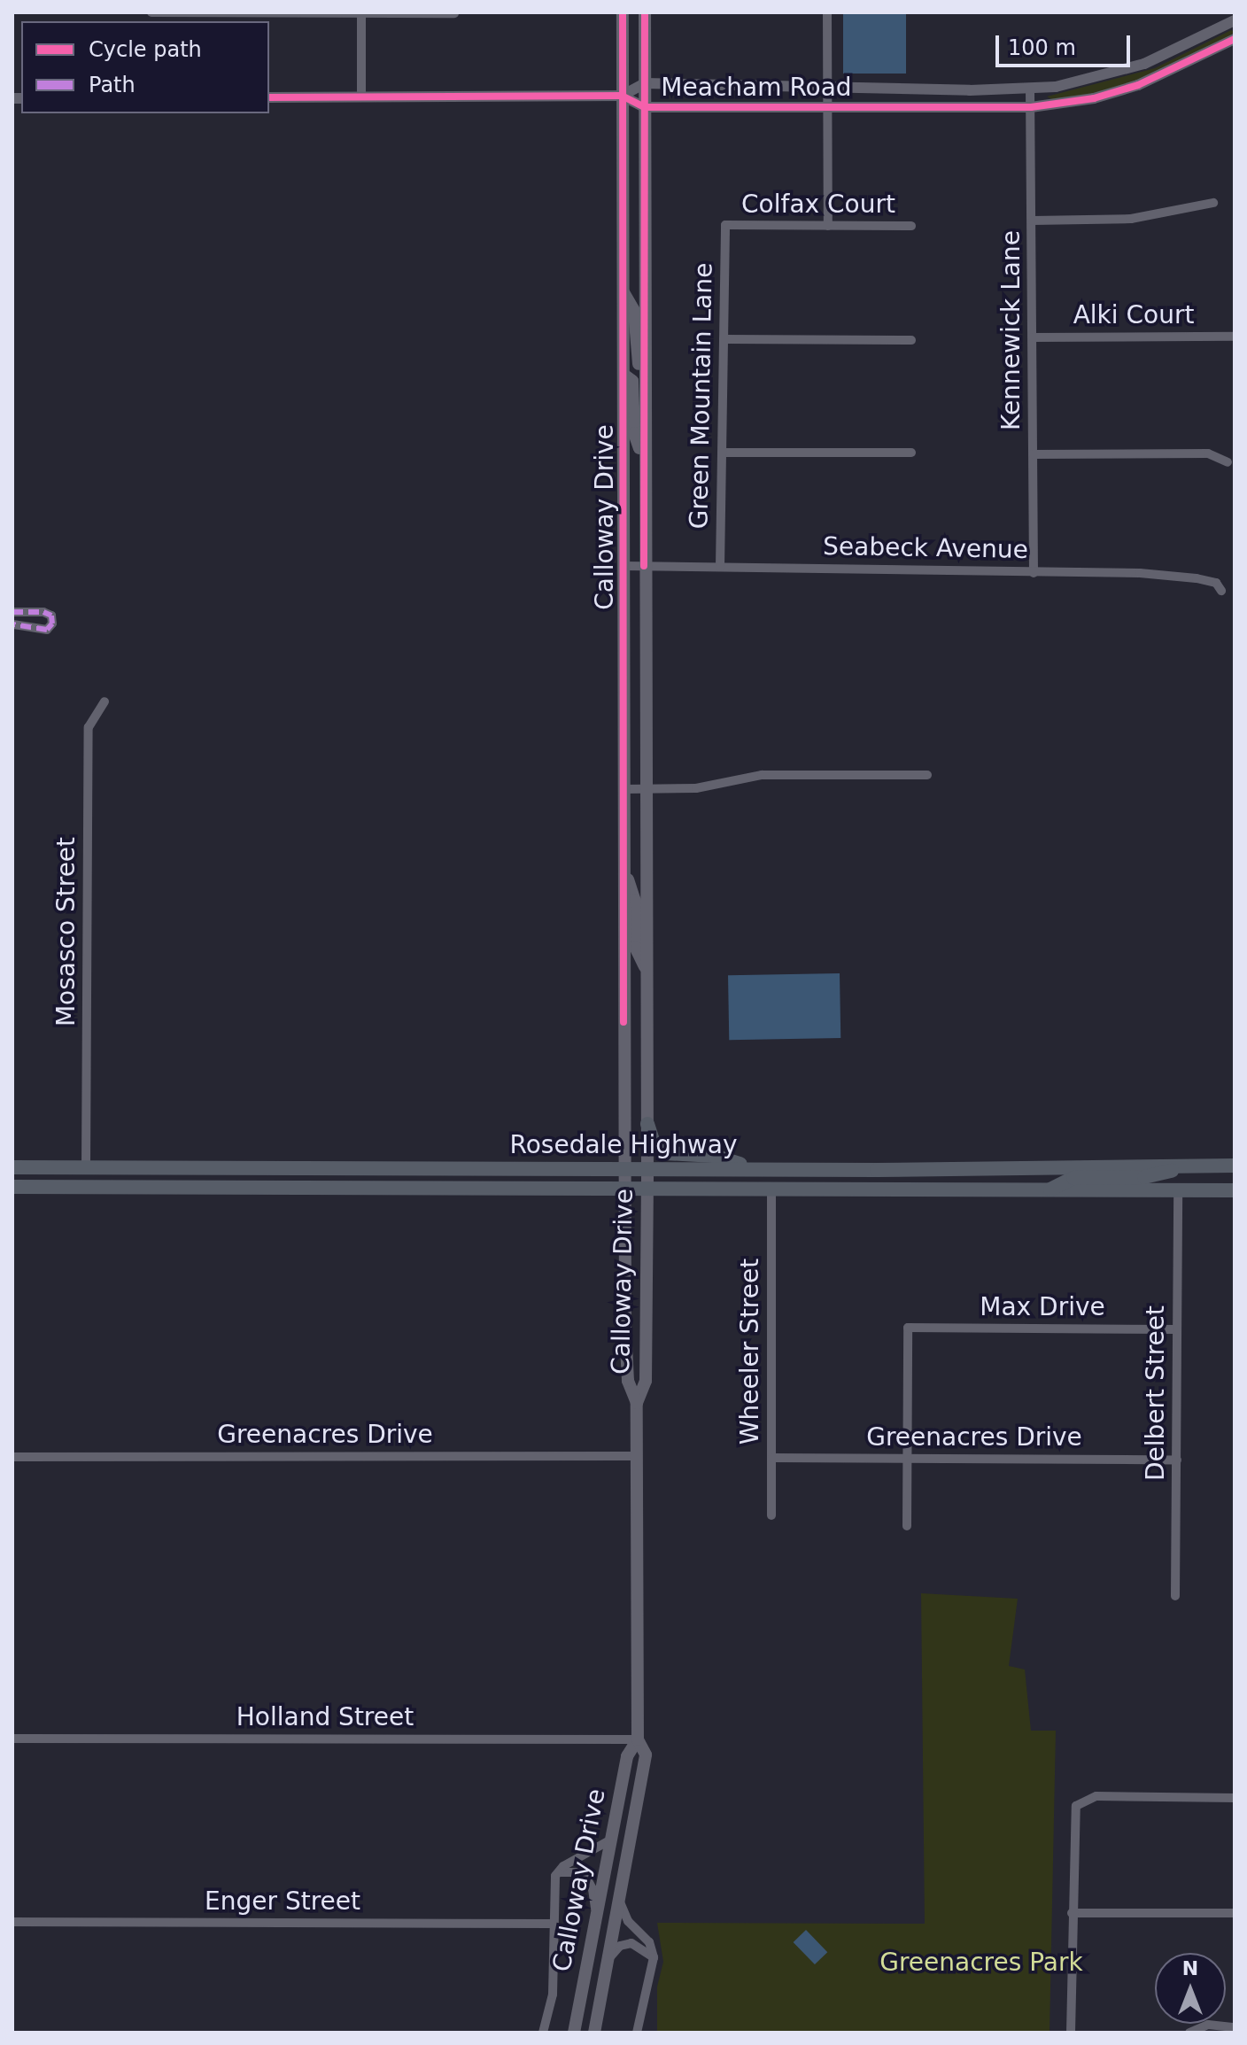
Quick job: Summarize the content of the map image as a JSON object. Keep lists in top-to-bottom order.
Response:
{
  "streets": {
    "main road": ["Calloway Drive", "Rosedale Highway"],
    "street": [
      "Meacham Road",
      "Colfax Court",
      "Alki Court",
      "Kennewick Lane",
      "Green Mountain Lane",
      "Seabeck Avenue",
      "Mosasco Street",
      "Max Drive",
      "Wheeler Street",
      "Delbert Street",
      "Greenacres Drive",
      "Holland Street",
      "Enger Street"
    ]
  },
  "crossings": [
    ["Meacham Road", "Kennewick Lane"],
    ["Meacham Road", "Calloway Drive"],
    ["Colfax Court", "Green Mountain Lane"],
    ["Alki Court", "Kennewick Lane"],
    ["Kennewick Lane", "Seabeck Avenue"],
    ["Green Mountain Lane", "Seabeck Avenue"],
    ["Calloway Drive", "Seabeck Avenue"],
    ["Calloway Drive", "Rosedale Highway"],
    ["Calloway Drive", "Greenacres Drive"],
    ["Calloway Drive", "Holland Street"],
    ["Mosasco Street", "Rosedale Highway"],
    ["Rosedale Highway", "Wheeler Street"],
    ["Rosedale Highway", "Delbert Street"],
    ["Max Drive", "Delbert Street"],
    ["Max Drive", "Greenacres Drive"],
    ["Wheeler Street", "Greenacres Drive"],
    ["Delbert Street", "Greenacres Drive"]
  ],
  "parks": ["Greenacres Park"],
  "legend": ["Cycle path", "Path"],
  "scale_bar": "100 m",
  "north": "top"
}
